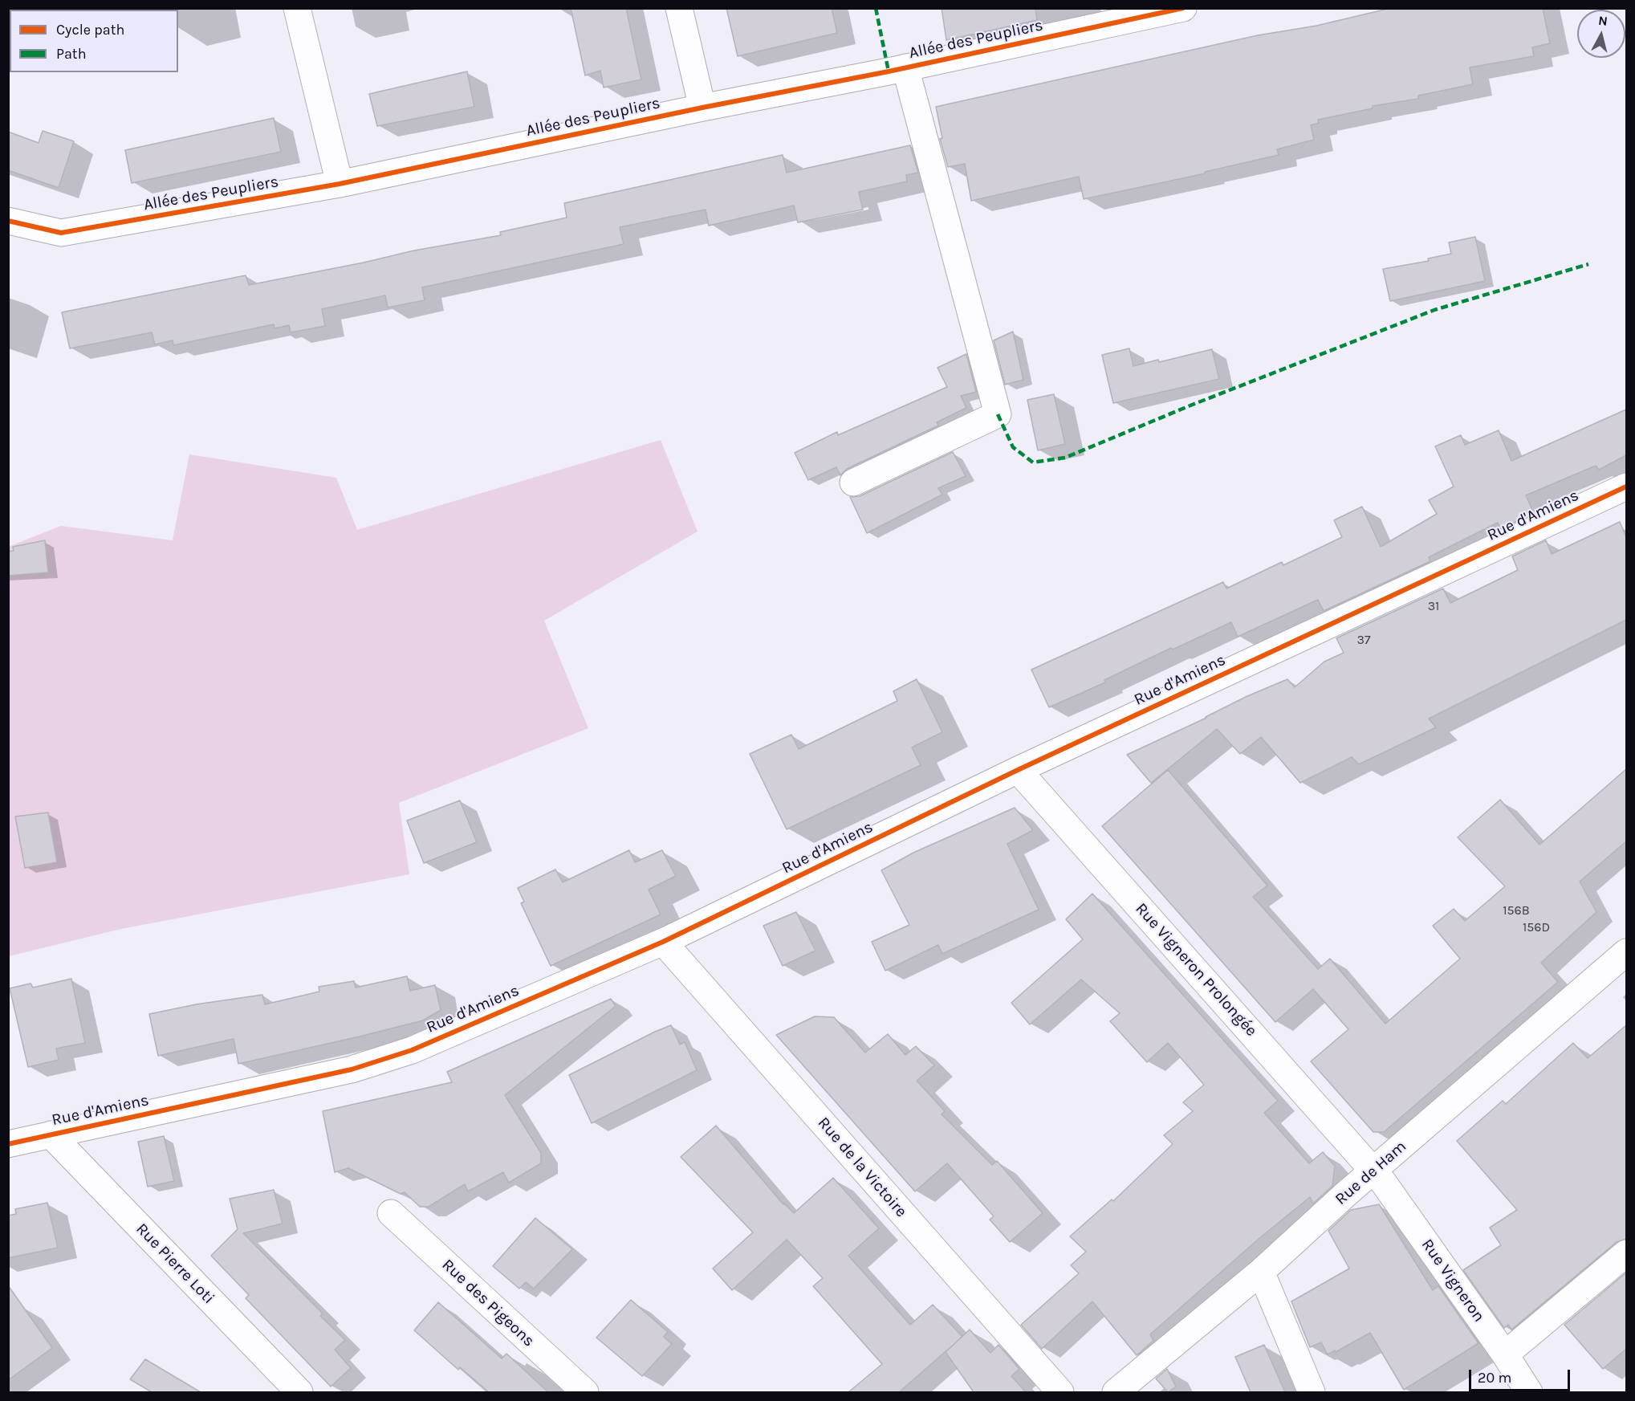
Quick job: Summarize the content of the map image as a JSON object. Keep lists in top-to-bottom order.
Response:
{
  "streets": {
    "street": [
      "Allée des Peupliers",
      "Rue d'Amiens",
      "Rue Vigneron Prolongée",
      "Rue de la Victoire",
      "Rue de Ham",
      "Rue Pierre Loti",
      "Rue Vigneron",
      "Rue des Pigeons"
    ]
  },
  "crossings": [
    ["Rue d'Amiens", "Rue Vigneron Prolongée"],
    ["Rue d'Amiens", "Rue de la Victoire"],
    ["Rue d'Amiens", "Rue Pierre Loti"],
    ["Rue Vigneron Prolongée", "Rue de Ham"],
    ["Rue Vigneron Prolongée", "Rue Vigneron"],
    ["Rue de Ham", "Rue Vigneron"]
  ],
  "house_numbers": [
    "31",
    "37",
    "156B",
    "156D"
  ],
  "legend": ["Cycle path", "Path"],
  "scale_bar": "20 m",
  "north": "top"
}
